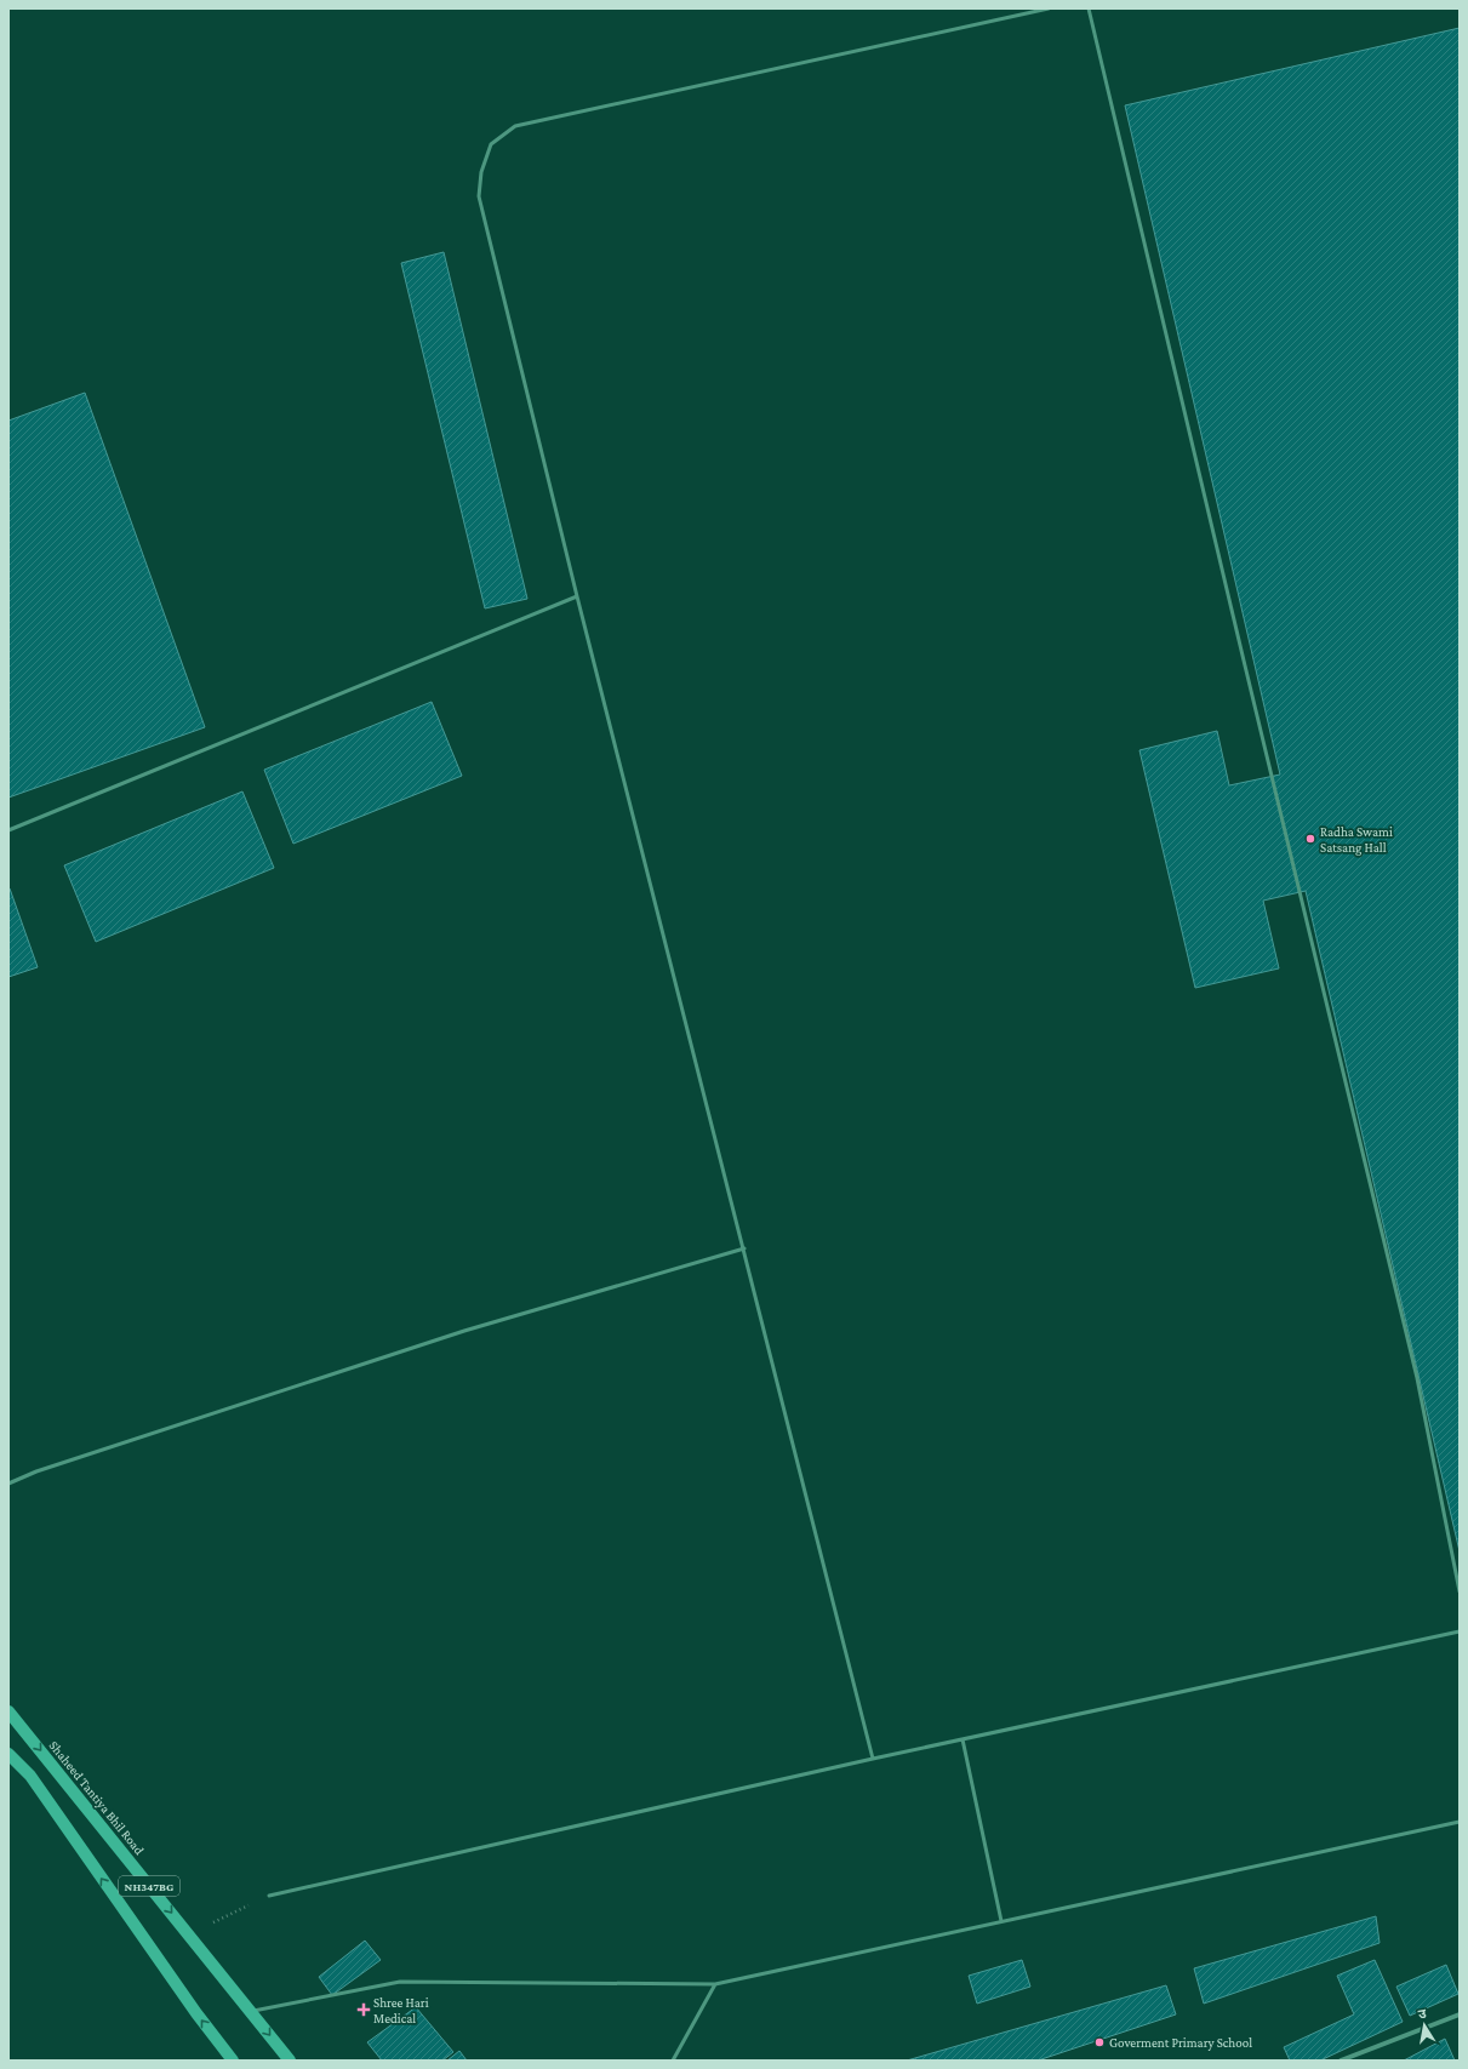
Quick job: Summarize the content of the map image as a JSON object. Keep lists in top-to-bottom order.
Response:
{
  "streets": {
    "main road": ["Shaheed Tantiya Bhil Road", "NH347BG"]
  },
  "places": {
    "other": ["Radha Swami Satsang Hall", "Goverment Primary School"],
    "health": ["Shree Hari Medical"]
  },
  "north": "top"
}
